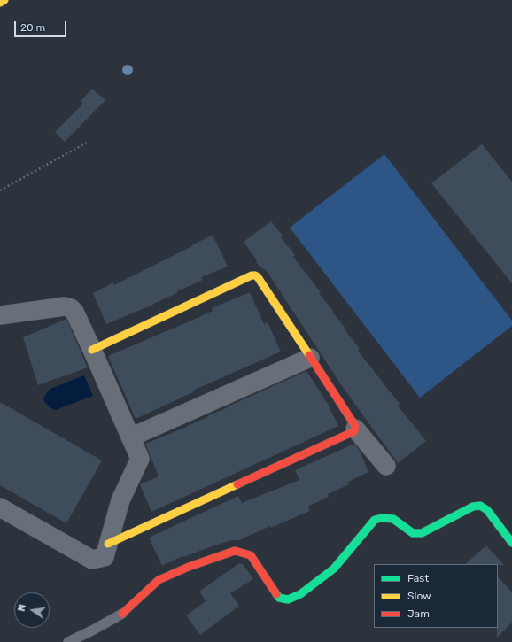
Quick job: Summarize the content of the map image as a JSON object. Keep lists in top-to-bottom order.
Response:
{
  "legend": ["Fast", "Slow", "Jam"],
  "scale_bar": "20 m",
  "north": "left"
}
